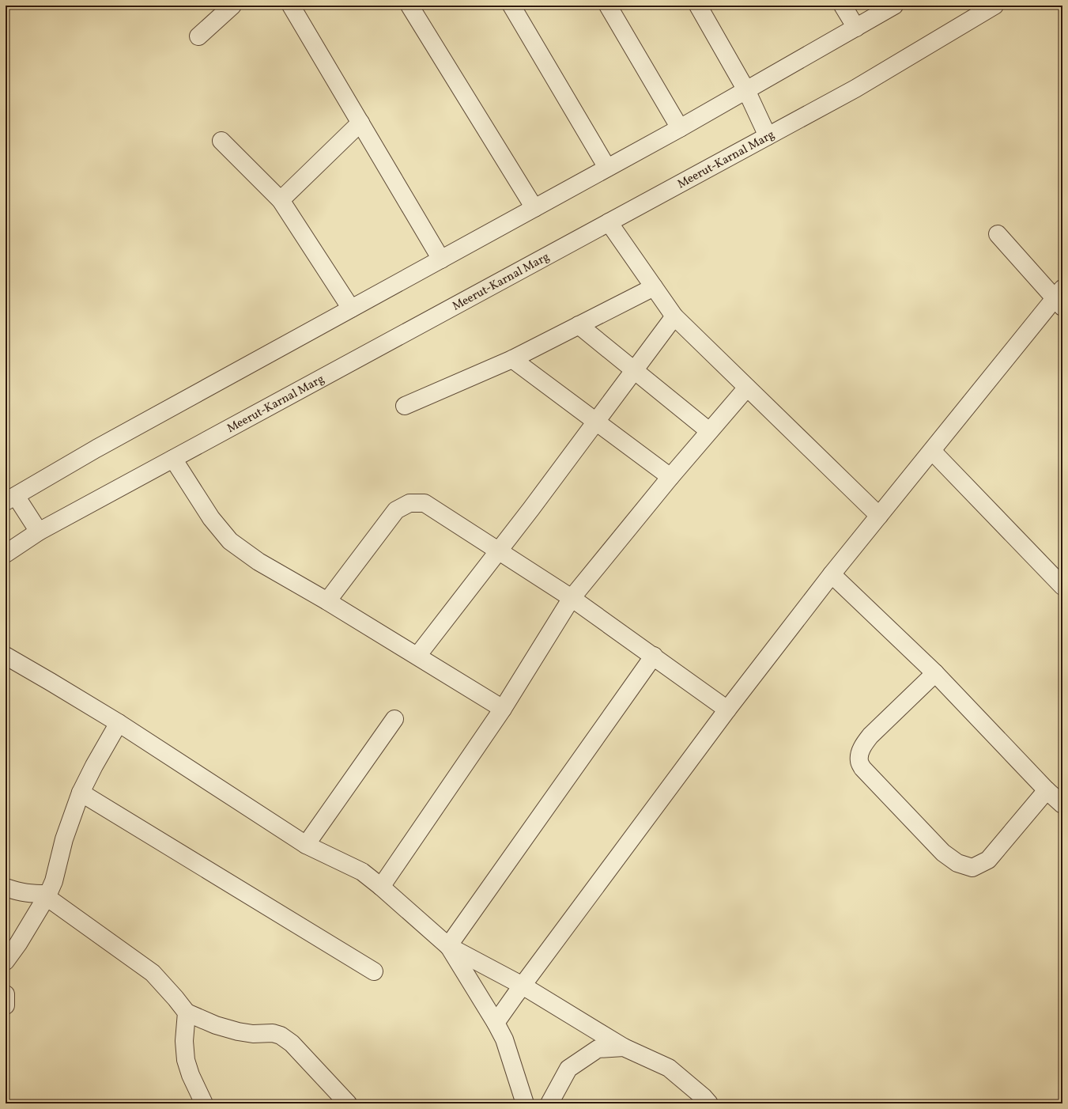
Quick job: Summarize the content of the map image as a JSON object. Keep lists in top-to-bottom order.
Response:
{
  "streets": {
    "street": ["Meerut-Karnal Marg"]
  }
}
